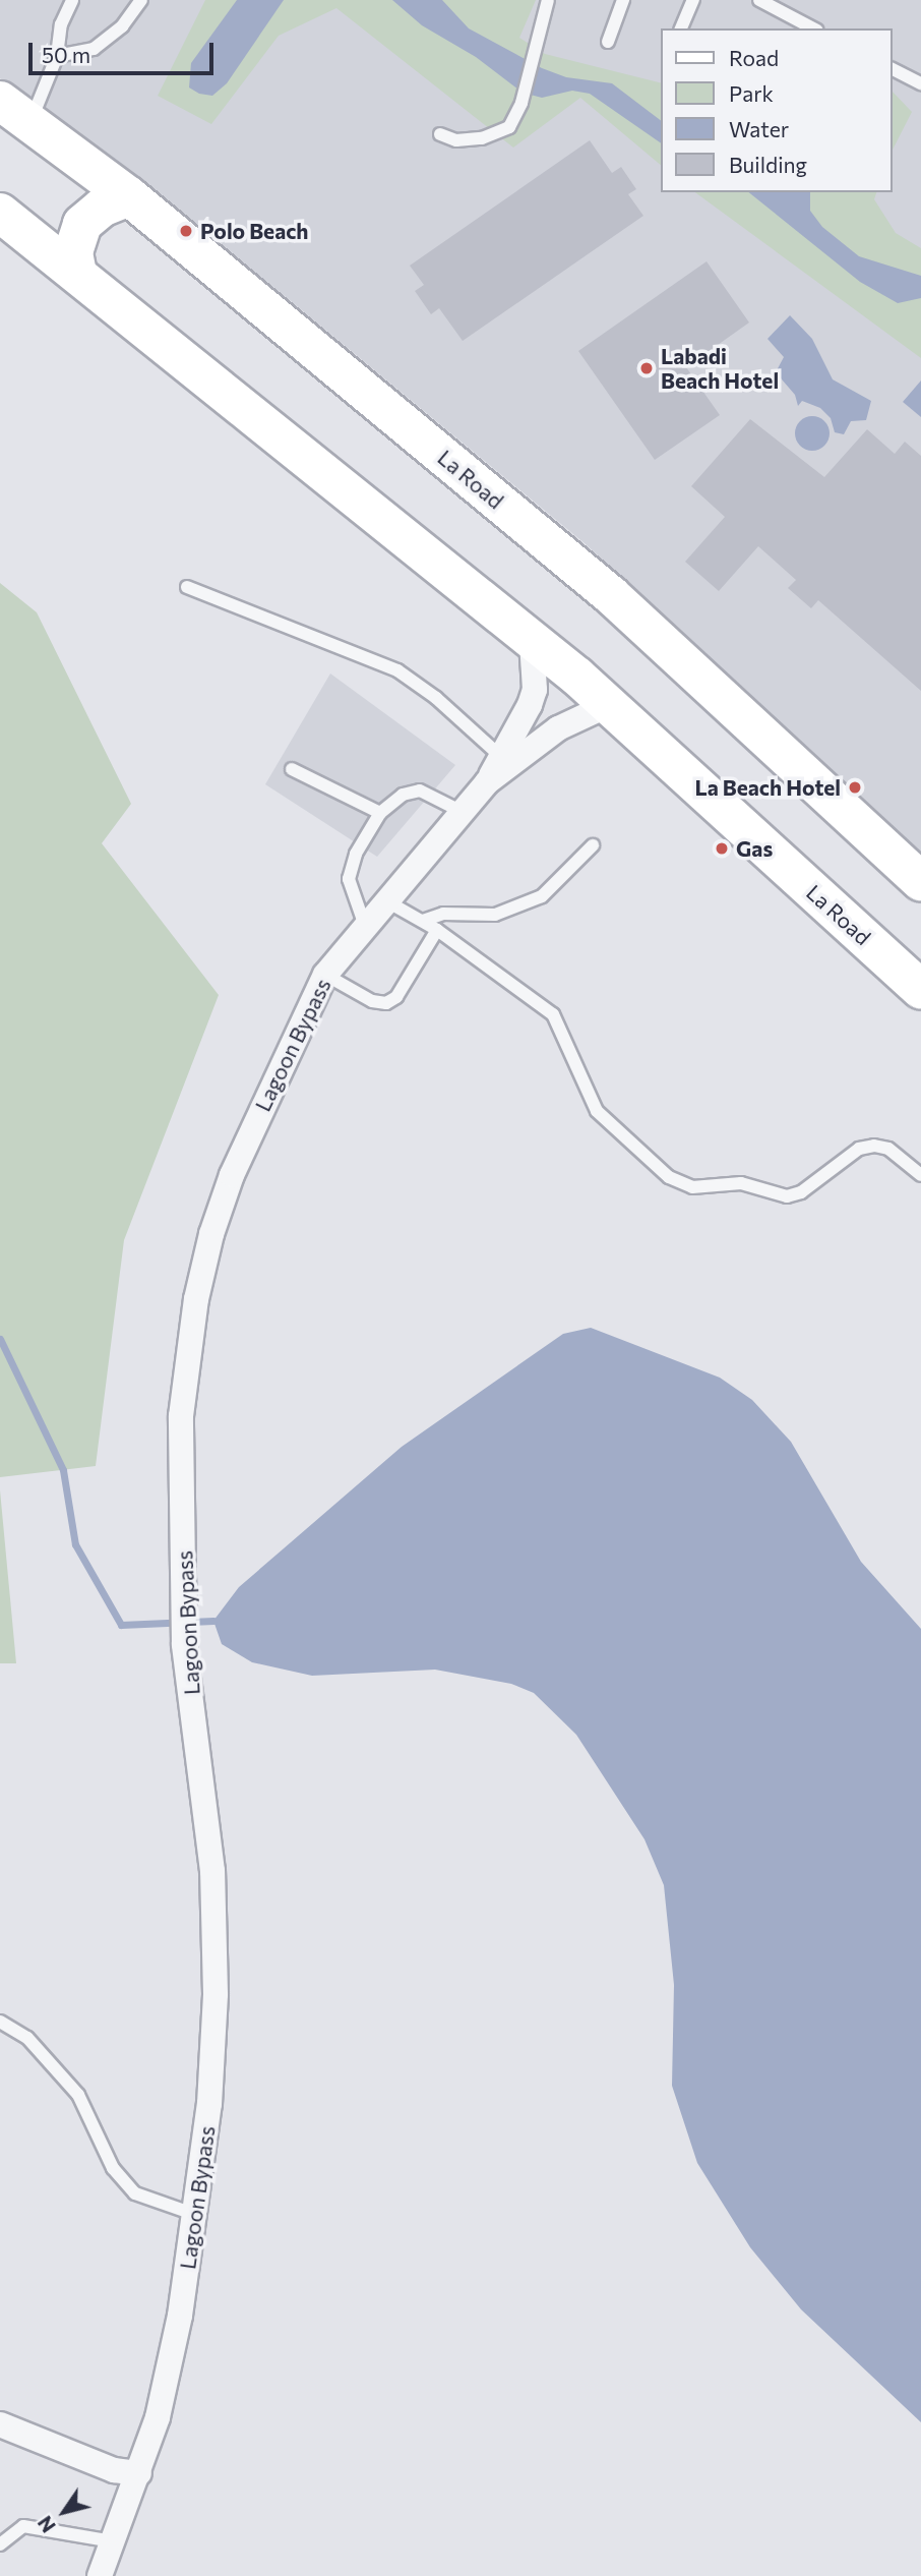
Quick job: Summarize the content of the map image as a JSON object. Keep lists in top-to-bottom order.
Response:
{
  "streets": {
    "main road": ["La Road"],
    "street": ["Lagoon Bypass"]
  },
  "crossings": [
    ["La Road", "Lagoon Bypass"]
  ],
  "places": [
    "Polo Beach",
    "Labadi Beach Hotel",
    "La Beach Hotel",
    "Gas"
  ],
  "legend": [
    "Road",
    "Park",
    "Water",
    "Building"
  ],
  "scale_bar": "50 m",
  "north": "bottom left"
}
